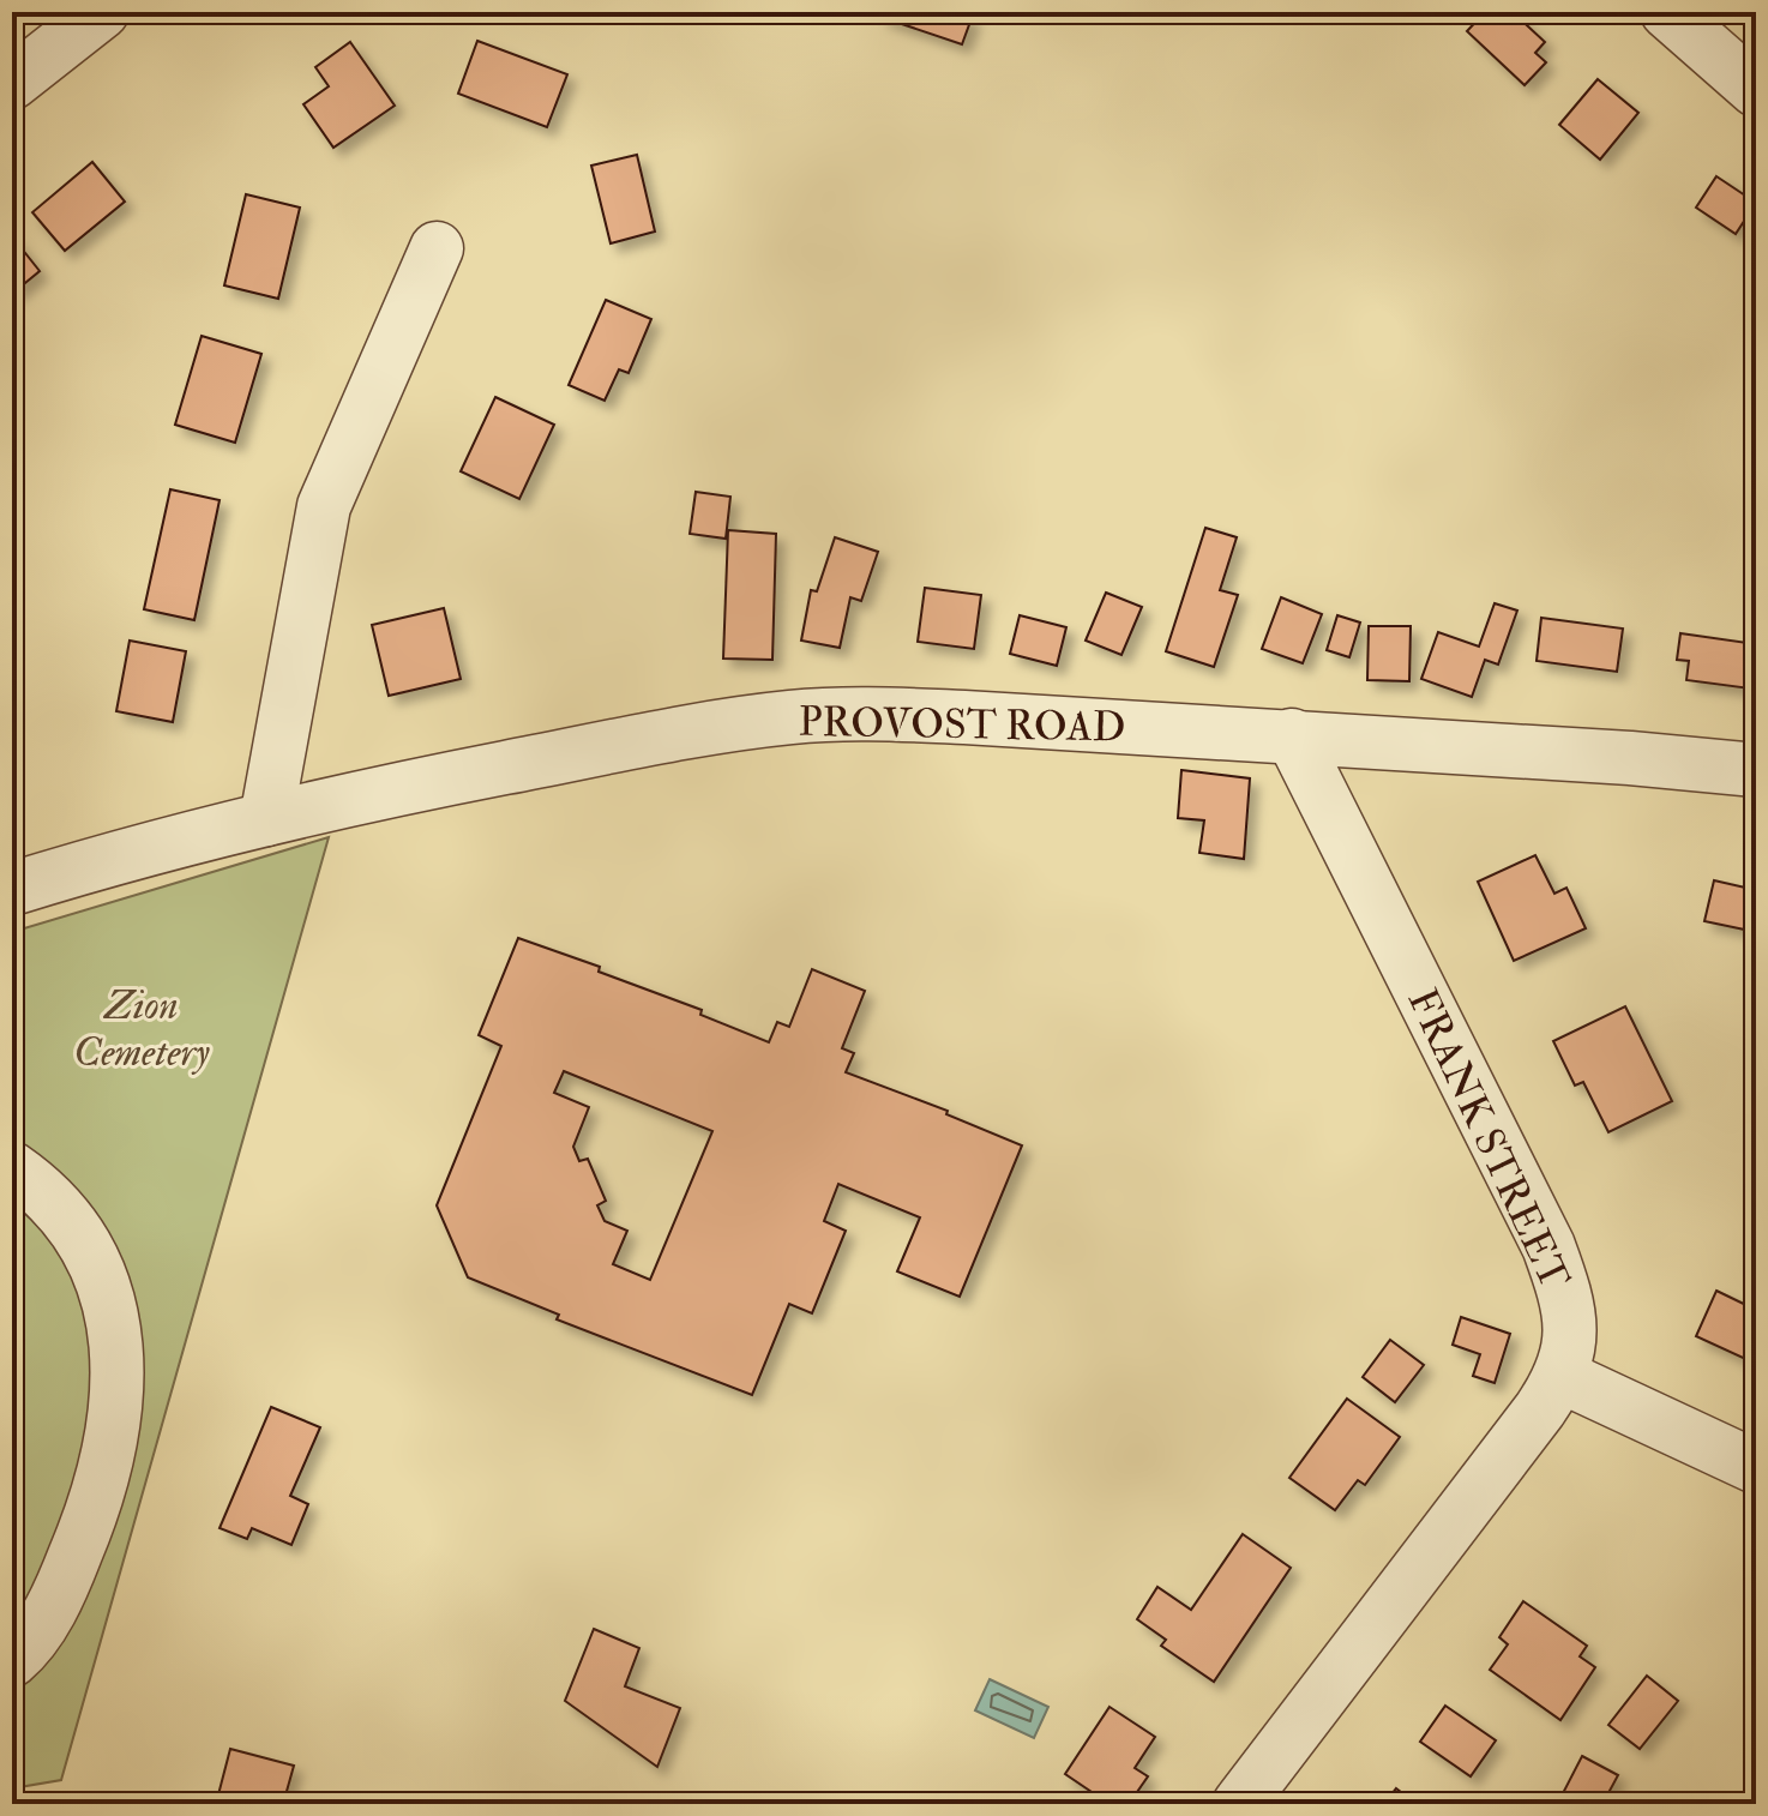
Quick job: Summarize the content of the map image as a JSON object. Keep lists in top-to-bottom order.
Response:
{
  "streets": {
    "street": ["PROVOST ROAD", "FRANK STREET"]
  },
  "crossings": [
    ["PROVOST ROAD", "FRANK STREET"]
  ],
  "parks": ["Zion Cemetery"]
}
